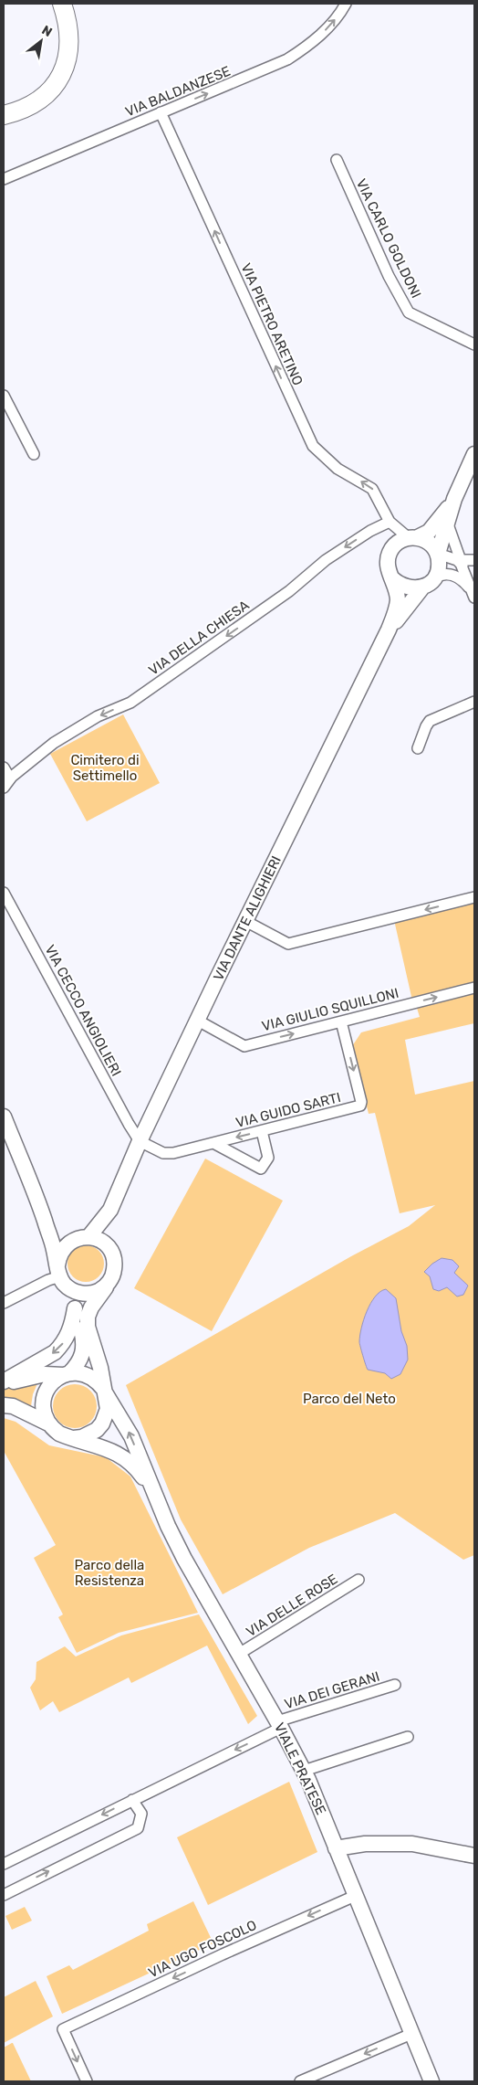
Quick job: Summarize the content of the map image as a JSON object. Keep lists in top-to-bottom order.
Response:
{
  "streets": {
    "main road": ["VIA DANTE ALIGHIERI", "VIALE PRATESE"],
    "street": [
      "VIA BALDANZESE",
      "VIA CARLO GOLDONI",
      "VIA PIETRO ARETINO",
      "VIA DELLA CHIESA",
      "VIA GIULIO SQUILLONI",
      "VIA CECCO ANGIOLIERI",
      "VIA GUIDO SARTI",
      "VIA DELLE ROSE",
      "VIA DEI GERANI",
      "VIA UGO FOSCOLO"
    ]
  },
  "crossings": [
    ["VIA BALDANZESE", "VIA PIETRO ARETINO"],
    ["VIA PIETRO ARETINO", "VIA DELLA CHIESA"],
    ["VIA DANTE ALIGHIERI", "VIA GIULIO SQUILLONI"],
    ["VIA DANTE ALIGHIERI", "VIA CECCO ANGIOLIERI"],
    ["VIA DANTE ALIGHIERI", "VIA GUIDO SARTI"],
    ["VIA DANTE ALIGHIERI", "VIALE PRATESE"],
    ["VIA GIULIO SQUILLONI", "VIA GUIDO SARTI"],
    ["VIA CECCO ANGIOLIERI", "VIA GUIDO SARTI"],
    ["VIA DELLE ROSE", "VIALE PRATESE"],
    ["VIA DEI GERANI", "VIALE PRATESE"],
    ["VIALE PRATESE", "VIA UGO FOSCOLO"]
  ],
  "one_way": [
    "VIA BALDANZESE",
    "VIA PIETRO ARETINO",
    "VIA DELLA CHIESA",
    "VIA DEI GERANI",
    "VIA UGO FOSCOLO"
  ],
  "parks": ["Cimitero di Settimello", "Parco del Neto", "Parco della Resistenza"],
  "north": "top right"
}
